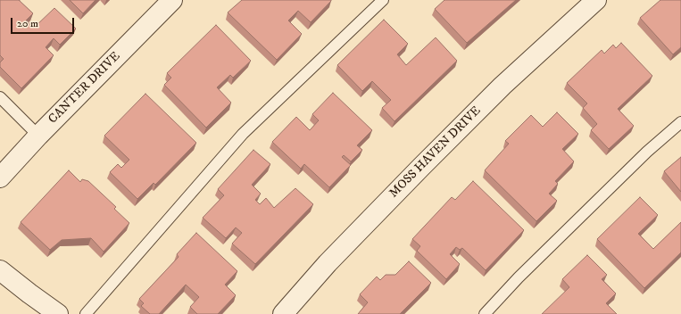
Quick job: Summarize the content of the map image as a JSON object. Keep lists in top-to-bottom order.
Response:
{
  "streets": {
    "street": ["CANTER DRIVE", "MOSS HAVEN DRIVE"]
  },
  "scale_bar": "20 m"
}
